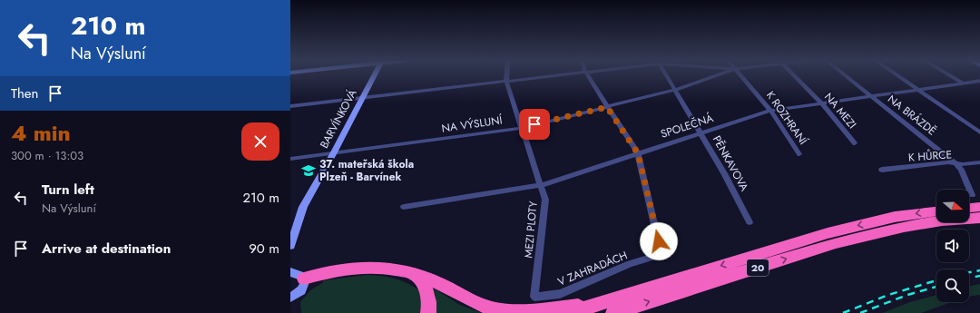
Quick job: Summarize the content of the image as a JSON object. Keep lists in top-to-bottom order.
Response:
{
  "streets": {
    "highway": ["20"],
    "street": [
      "NA MEZI",
      "NA BRÁZDĚ",
      "K ROZHRANÍ",
      "BARVÍNKOVÁ",
      "NA VÝSLUNÍ",
      "SPOLEČNÁ",
      "K HŮRCE",
      "PĚNKAVOVA",
      "MEZI PLOTY",
      "V ZAHRADÁCH"
    ]
  },
  "crossings": [
    ["NA MEZI", "SPOLEČNÁ"],
    ["NA BRÁZDĚ", "SPOLEČNÁ"],
    ["NA BRÁZDĚ", "K HŮRCE"],
    ["K ROZHRANÍ", "SPOLEČNÁ"],
    ["BARVÍNKOVÁ", "NA VÝSLUNÍ"],
    ["NA VÝSLUNÍ", "PĚNKAVOVA"],
    ["NA VÝSLUNÍ", "MEZI PLOTY"],
    ["NA VÝSLUNÍ", "V ZAHRADÁCH"],
    ["SPOLEČNÁ", "PĚNKAVOVA"],
    ["SPOLEČNÁ", "MEZI PLOTY"],
    ["SPOLEČNÁ", "V ZAHRADÁCH"],
    ["MEZI PLOTY", "V ZAHRADÁCH"]
  ],
  "places": {
    "school or university": ["37. mateřská škola Plzeň - Barvínek"]
  },
  "north": "right",
  "page": {
    "turn": ["210 m", "Na Výsluní"],
    "then": "Then",
    "heading": ["4 min", "300 m · 13:03"],
    "list": [
      {
        "name": "Turn left",
        "note": "Na Výsluní",
        "value": "210 m"
      },
      {
        "name": "Arrive at destination",
        "value": "90 m"
      }
    ]
  }
}
